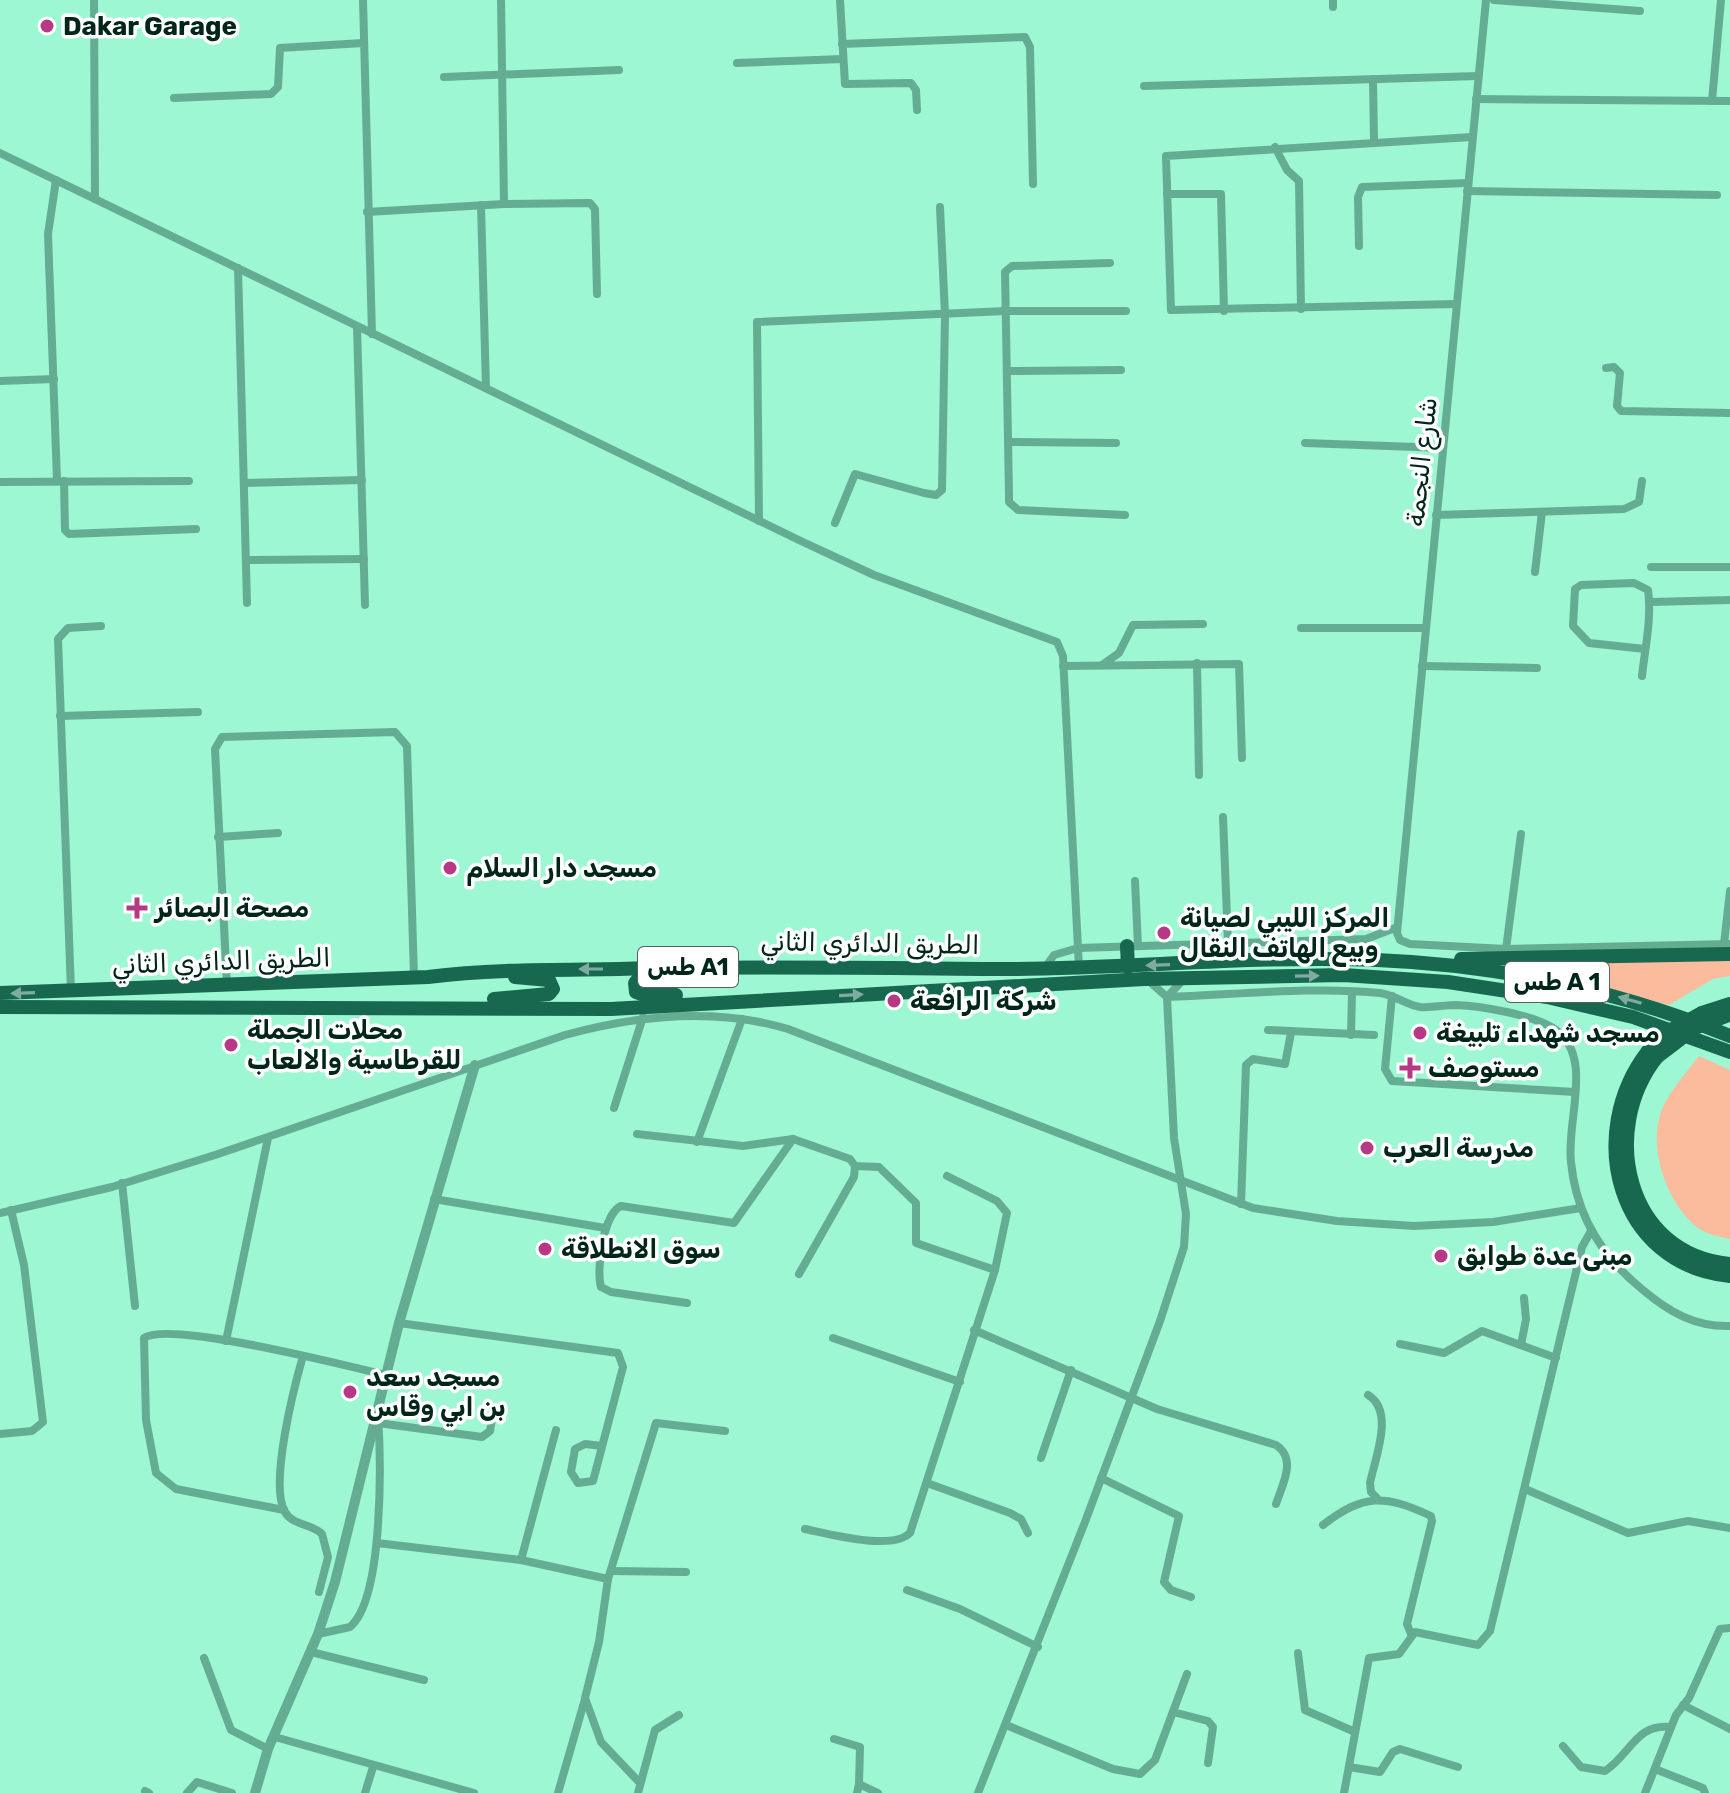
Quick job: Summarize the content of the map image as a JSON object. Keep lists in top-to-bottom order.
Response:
{
  "streets": {
    "highway": ["الطريق الدائري الثاني", "طس A1", "طس A 1"],
    "street": ["شارع النجمة"]
  },
  "places": {
    "other": [
      "Dakar Garage",
      "مسجد دار السلام",
      "المركز الليبي لصيانة وبيع الهاتف النقال",
      "شركة الرافعة",
      "مسجد شهداء تلبيغة",
      "محلات الجملة للقرطاسية والالعاب",
      "مدرسة العرب",
      "سوق الانطلاقة",
      "مبنى عدة طوابق",
      "مسجد سعد بن ابي وقاس"
    ],
    "health": ["مصحة البصائر", "مستوصف"]
  }
}
